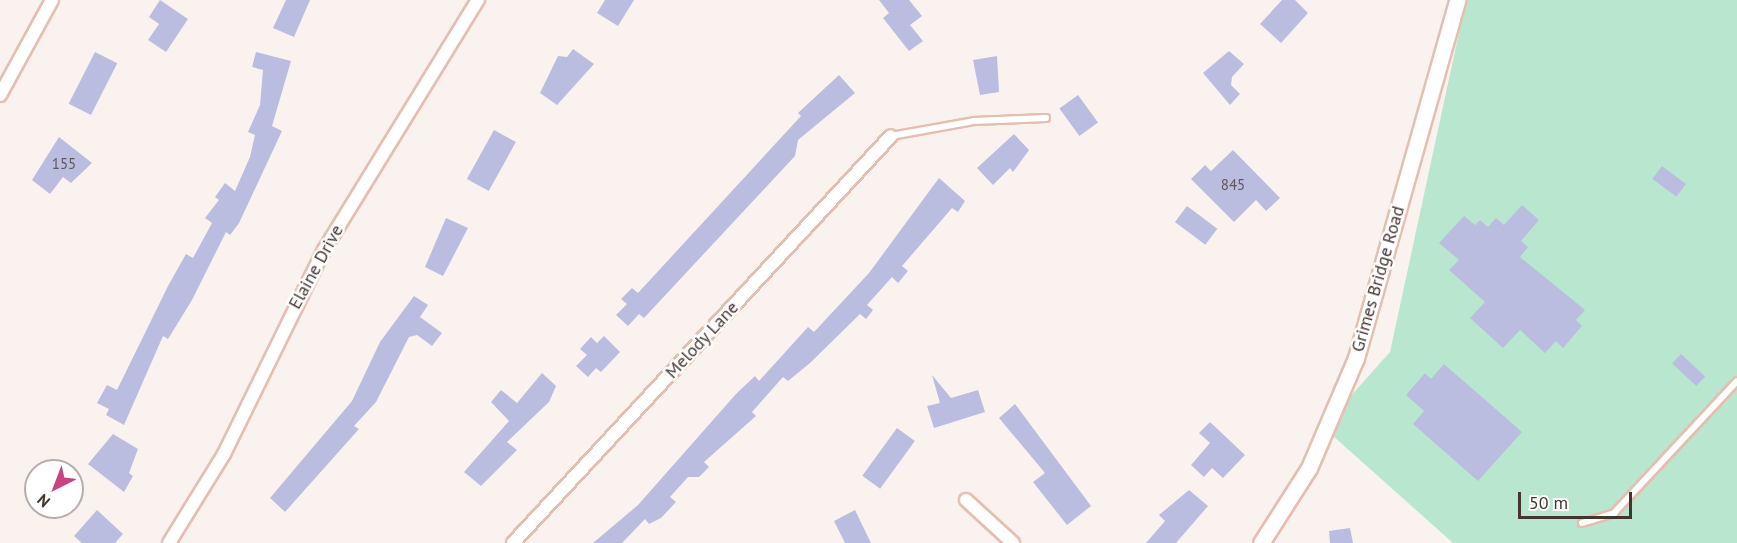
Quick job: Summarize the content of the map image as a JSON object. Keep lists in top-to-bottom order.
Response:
{
  "streets": {
    "street": ["Elaine Drive", "Grimes Bridge Road", "Melody Lane"]
  },
  "house_numbers": ["155", "845"],
  "scale_bar": "50 m",
  "north": "bottom left"
}
